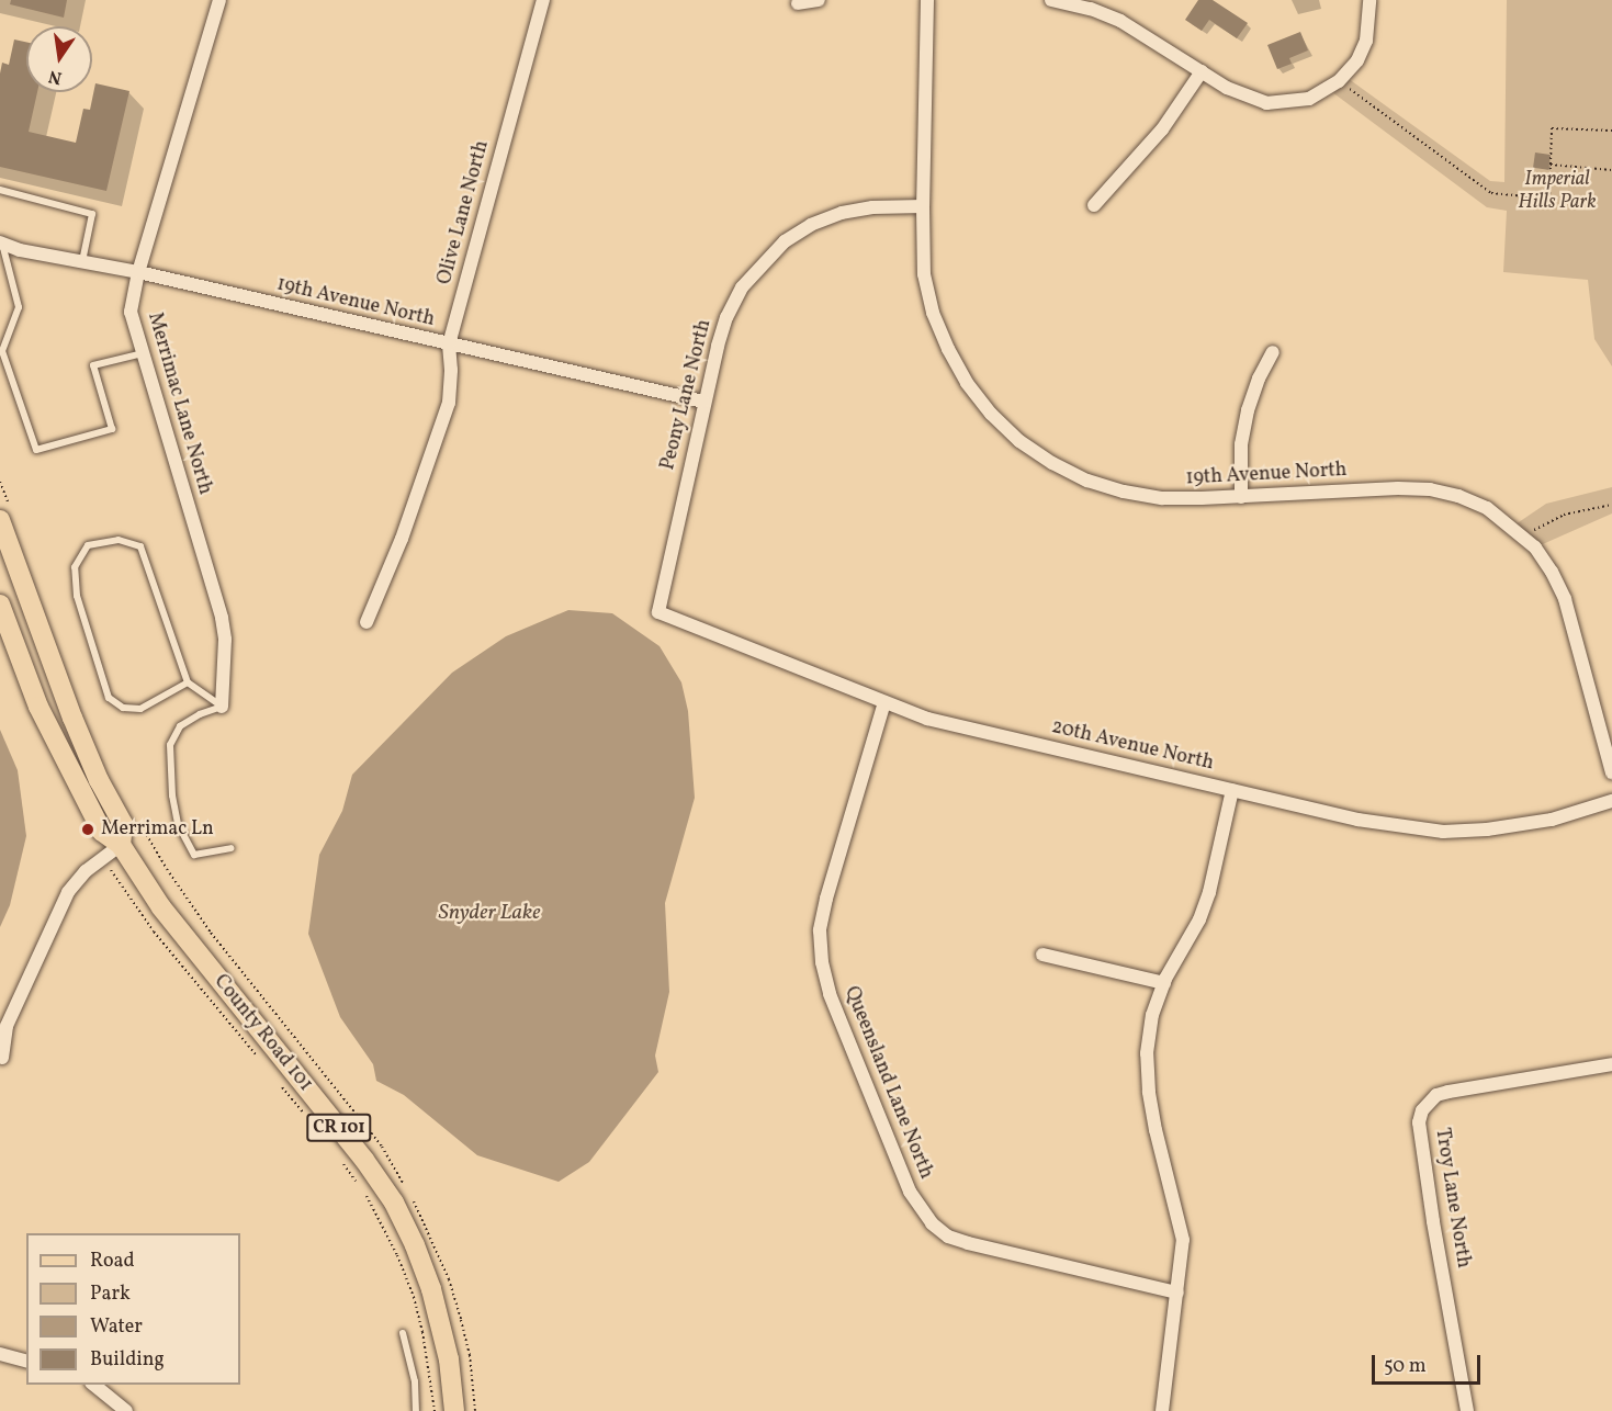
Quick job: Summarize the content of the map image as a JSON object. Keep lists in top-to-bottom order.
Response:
{
  "streets": {
    "main road": ["County Road 101", "CR 101"],
    "street": [
      "Olive Lane North",
      "19th Avenue North",
      "Peony Lane North",
      "Merrimac Lane North",
      "20th Avenue North",
      "Queensland Lane North",
      "Troy Lane North"
    ]
  },
  "crossings": [
    ["Olive Lane North", "19th Avenue North"],
    ["19th Avenue North", "Peony Lane North"],
    ["19th Avenue North", "Merrimac Lane North"],
    ["Peony Lane North", "20th Avenue North"],
    ["20th Avenue North", "Queensland Lane North"]
  ],
  "water": ["Snyder Lake"],
  "parks": ["Imperial Hills Park"],
  "places": ["Merrimac Ln"],
  "legend": [
    "Road",
    "Park",
    "Water",
    "Building"
  ],
  "scale_bar": "50 m",
  "north": "bottom"
}
